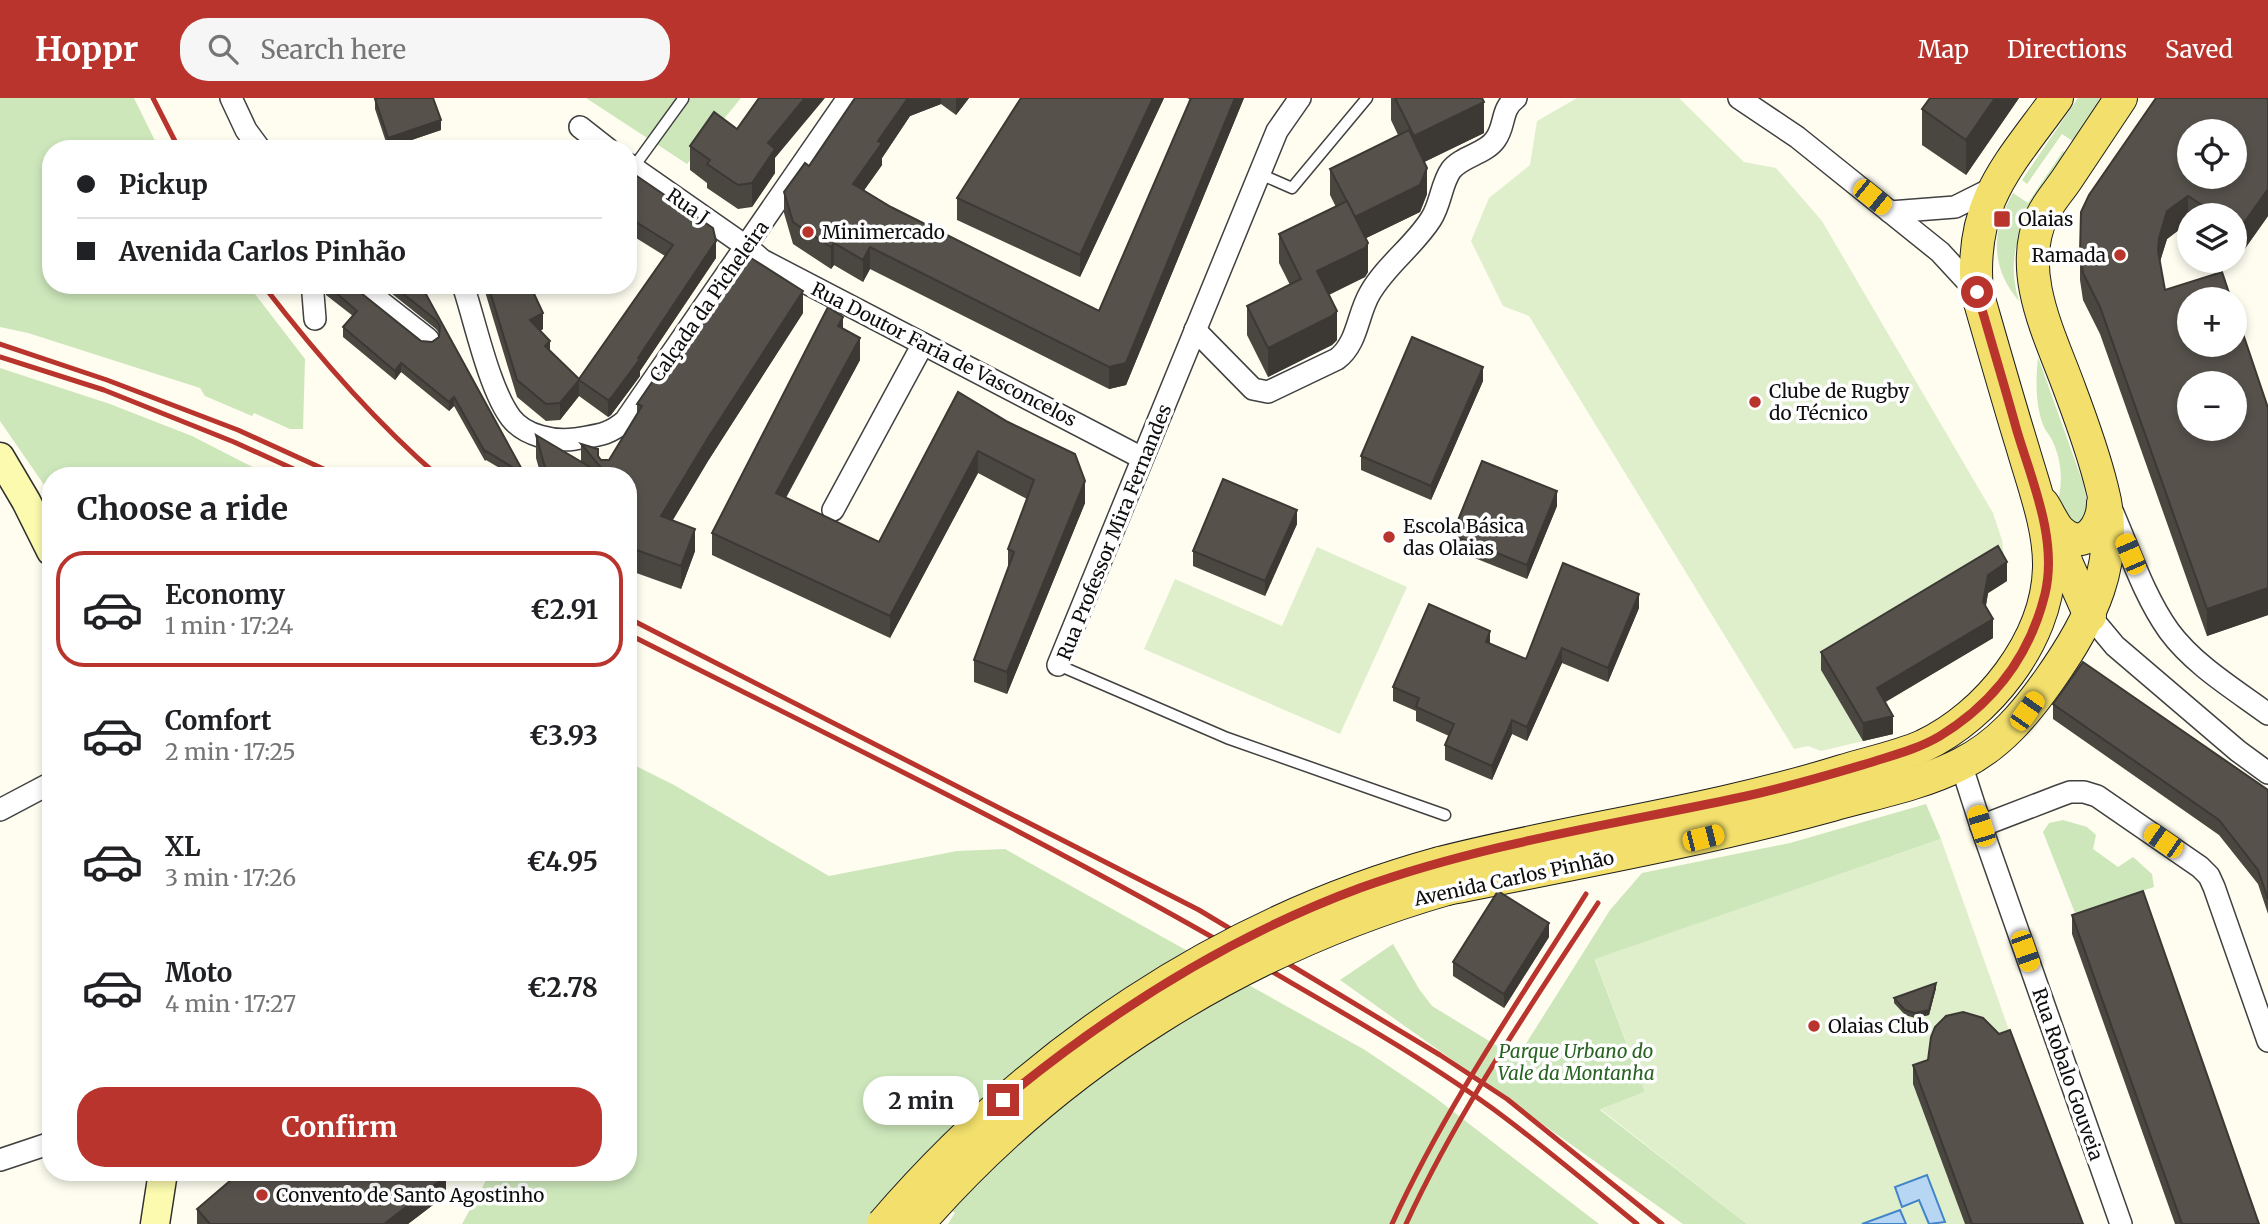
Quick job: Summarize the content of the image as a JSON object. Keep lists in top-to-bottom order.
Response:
{
  "streets": {
    "main road": ["Avenida Carlos Pinhão"],
    "street": [
      "Rua J",
      "Calçada da Picheleira",
      "Rua Doutor Faria de Vasconcelos",
      "Rua Professor Mira Fernandes",
      "Rua Robalo Gouveia"
    ]
  },
  "crossings": [
    ["Rua J", "Calçada da Picheleira"],
    ["Rua J", "Rua Doutor Faria de Vasconcelos"],
    ["Calçada da Picheleira", "Rua Doutor Faria de Vasconcelos"],
    ["Rua Doutor Faria de Vasconcelos", "Rua Professor Mira Fernandes"],
    ["Avenida Carlos Pinhão", "Rua Robalo Gouveia"]
  ],
  "parks": ["Parque Urbano do Vale da Montanha"],
  "places": {
    "transit": ["Olaias"],
    "other": [
      "Minimercado",
      "Ramada",
      "Clube de Rugby do Técnico",
      "Escola Básica das Olaias",
      "Olaias Club",
      "Convento de Santo Agostinho"
    ]
  },
  "page": {
    "header": "Hoppr",
    "search": "Search here",
    "nav": ["Map", "Directions", "Saved"],
    "map_buttons": ["+", "−"],
    "banner": ["Pickup", "Avenida Carlos Pinhão"],
    "heading": "Choose a ride",
    "list": [
      {
        "name": "Economy",
        "note": "1 min · 17:24",
        "value": "€2.91"
      },
      {
        "name": "Comfort",
        "note": "2 min · 17:25",
        "value": "€3.93"
      },
      {
        "name": "XL",
        "note": "3 min · 17:26",
        "value": "€4.95"
      },
      {
        "name": "Moto",
        "note": "4 min · 17:27",
        "value": "€2.78"
      }
    ],
    "buttons": "Confirm",
    "bubble": "2 min"
  }
}
